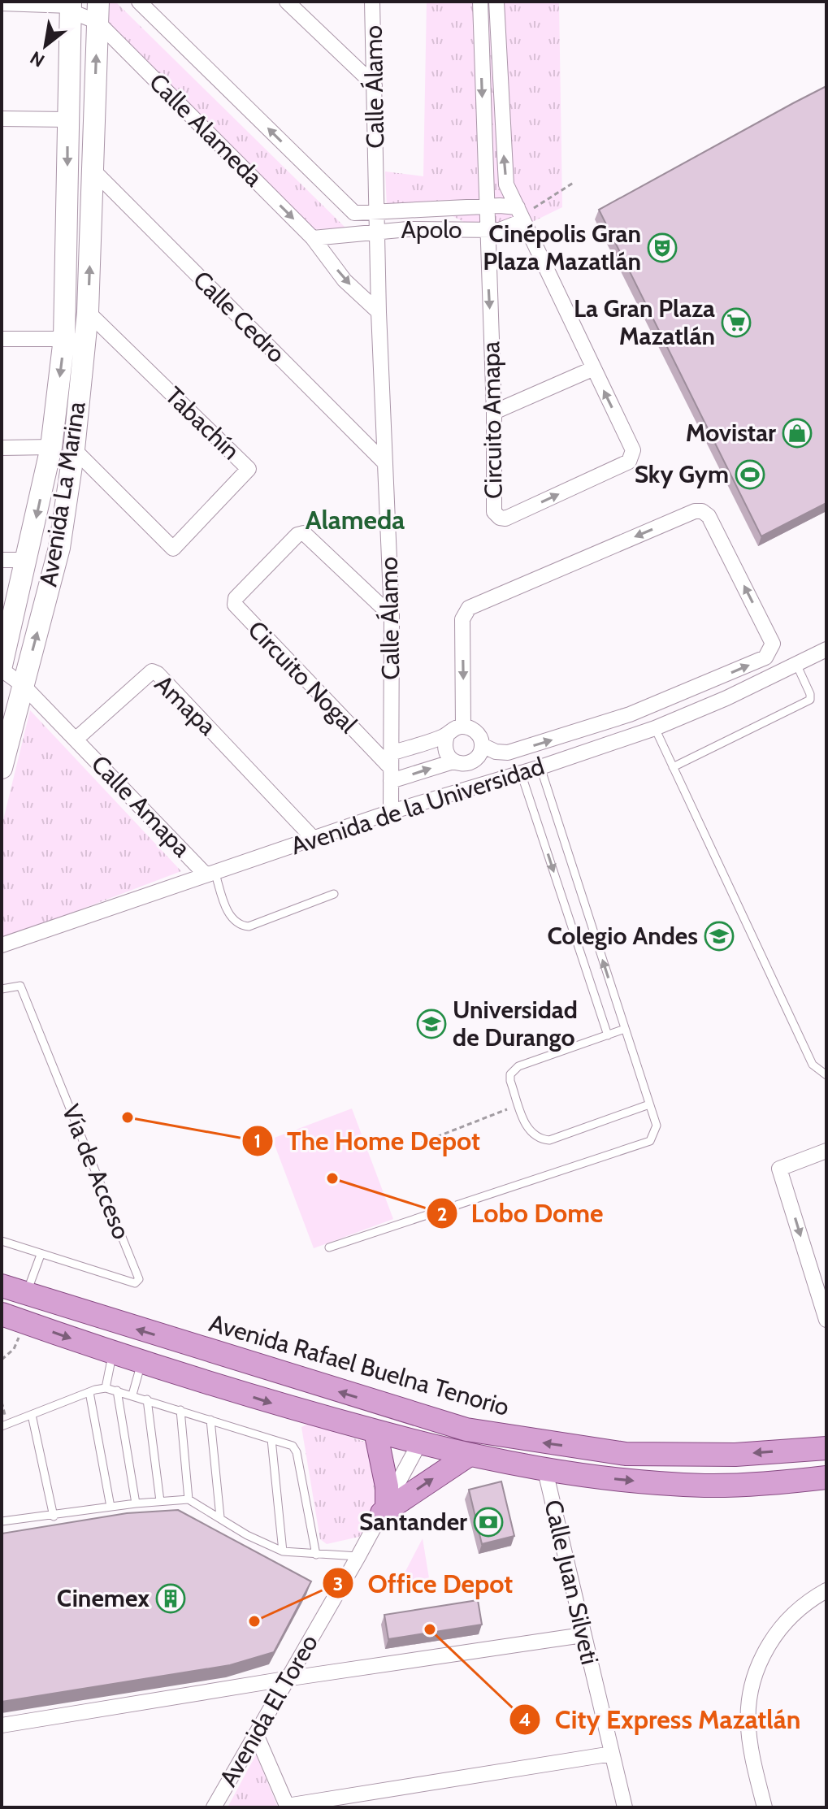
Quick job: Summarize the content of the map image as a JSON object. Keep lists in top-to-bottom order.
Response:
{
  "streets": {
    "main road": ["Avenida La Marina", "Avenida Rafael Buelna Tenorio"],
    "street": [
      "Calle Álamo",
      "Calle Alameda",
      "Apolo",
      "Calle Cedro",
      "Circuito Amapa",
      "Tabachín",
      "Circuito Nogal",
      "Amapa",
      "Calle Amapa",
      "Avenida de la Universidad",
      "Calle Juan Silveti",
      "Avenida El Toreo"
    ],
    "lane": ["Vía de Acceso"]
  },
  "crossings": [
    ["Calle Álamo", "Calle Alameda"],
    ["Calle Álamo", "Apolo"],
    ["Calle Álamo", "Calle Cedro"],
    ["Calle Álamo", "Circuito Nogal"],
    ["Calle Álamo", "Avenida de la Universidad"],
    ["Calle Alameda", "Apolo"],
    ["Calle Alameda", "Avenida La Marina"],
    ["Apolo", "Circuito Amapa"],
    ["Calle Cedro", "Avenida La Marina"],
    ["Tabachín", "Avenida La Marina"],
    ["Amapa", "Calle Amapa"],
    ["Amapa", "Avenida de la Universidad"],
    ["Calle Amapa", "Avenida de la Universidad"]
  ],
  "one_way": ["Calle Alameda"],
  "districts": ["Alameda"],
  "places": {
    "theatre": ["Cinépolis Gran Plaza Mazatlán"],
    "supermarket": ["La Gran Plaza Mazatlán"],
    "shop": ["Movistar"],
    "sports": ["Sky Gym"],
    "school or university": ["Colegio Andes", "Universidad de Durango"],
    "other": [
      "The Home Depot",
      "Lobo Dome",
      "Office Depot",
      "City Express Mazatlán"
    ],
    "bank": ["Santander"],
    "building": ["Cinemex"]
  },
  "north": "bottom left"
}
